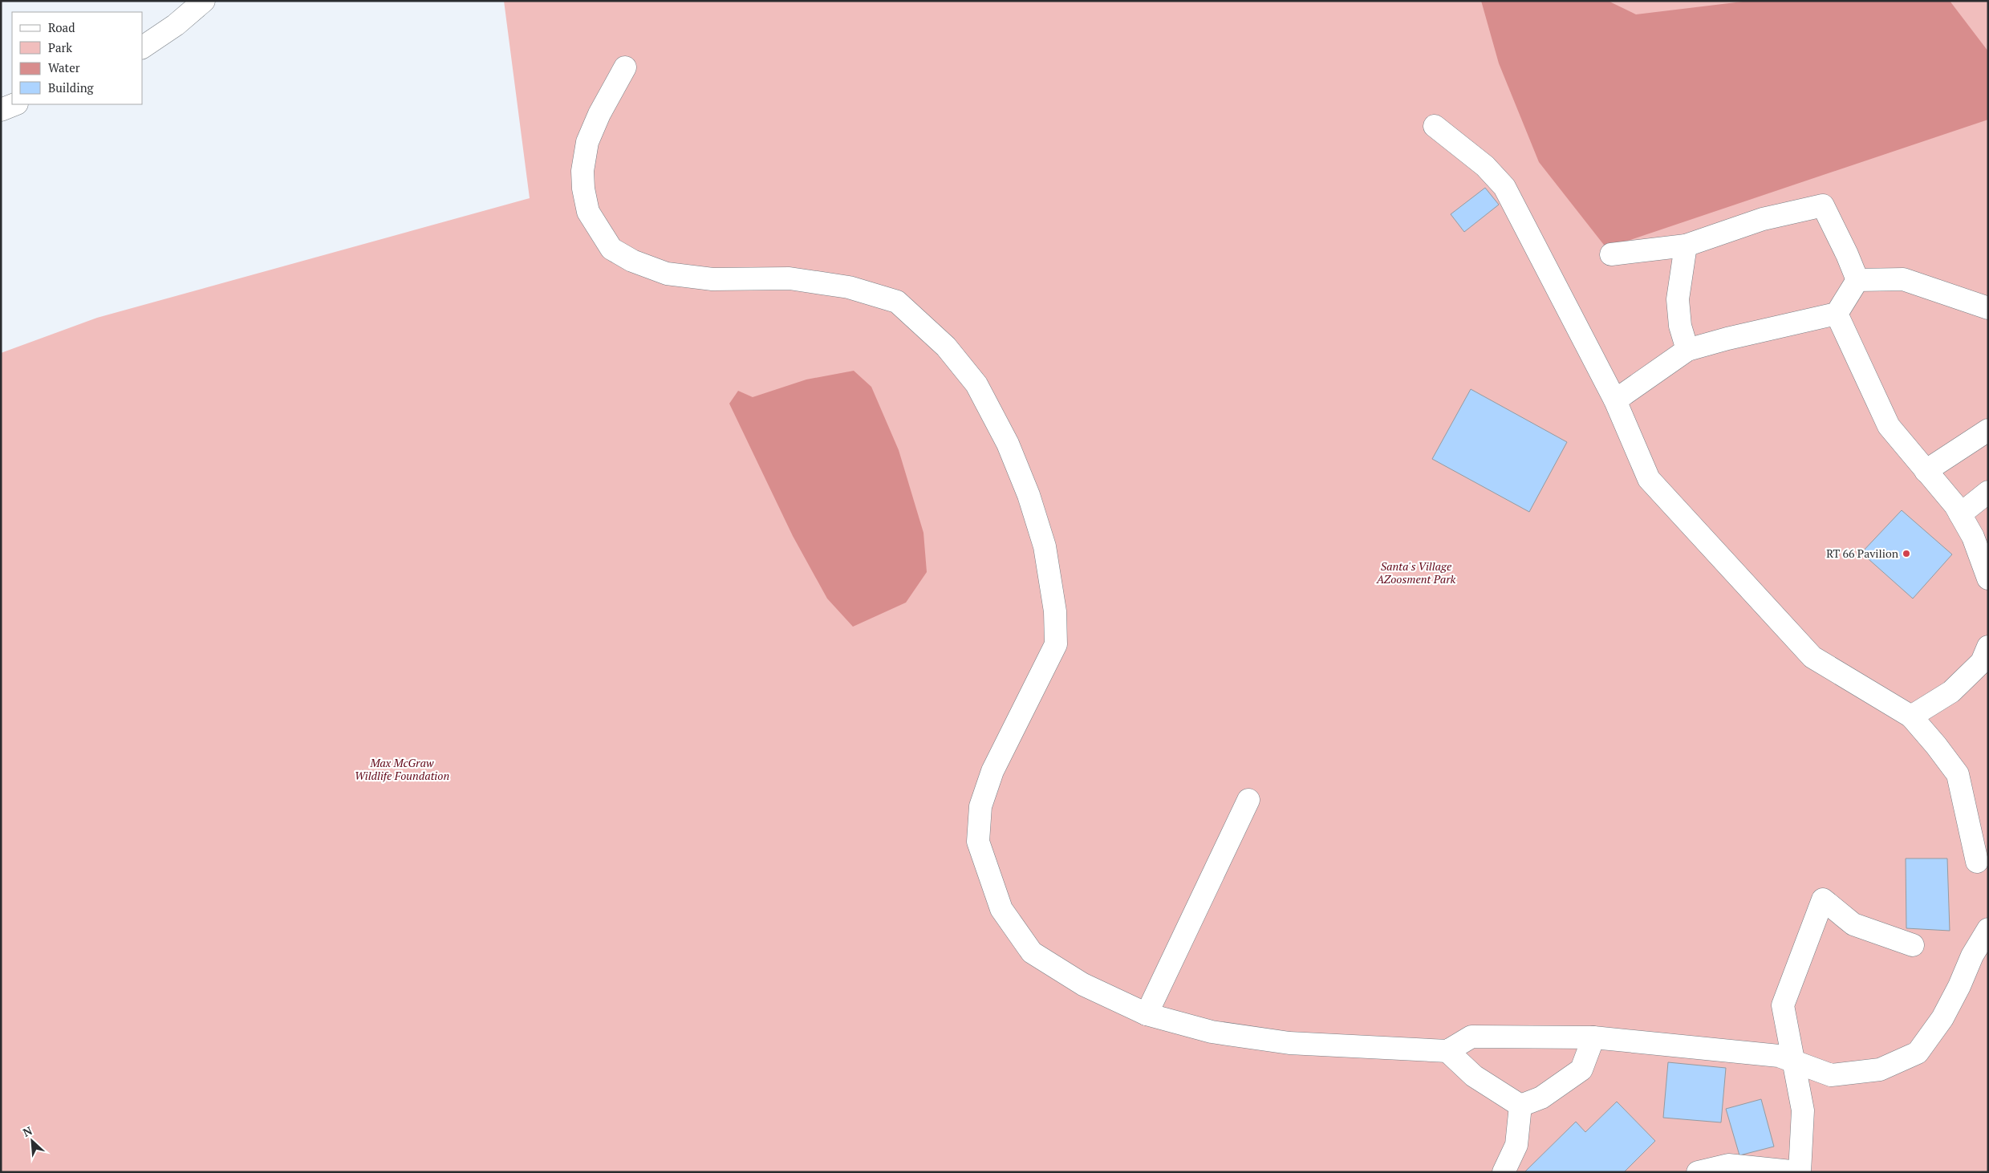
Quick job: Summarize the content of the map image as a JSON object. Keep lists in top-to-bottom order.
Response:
{
  "parks": ["Santa's Village AZoosment Park", "Max McGraw Wildlife Foundation"],
  "places": ["RT 66 Pavilion"],
  "legend": [
    "Road",
    "Park",
    "Water",
    "Building"
  ],
  "north": "top left"
}
